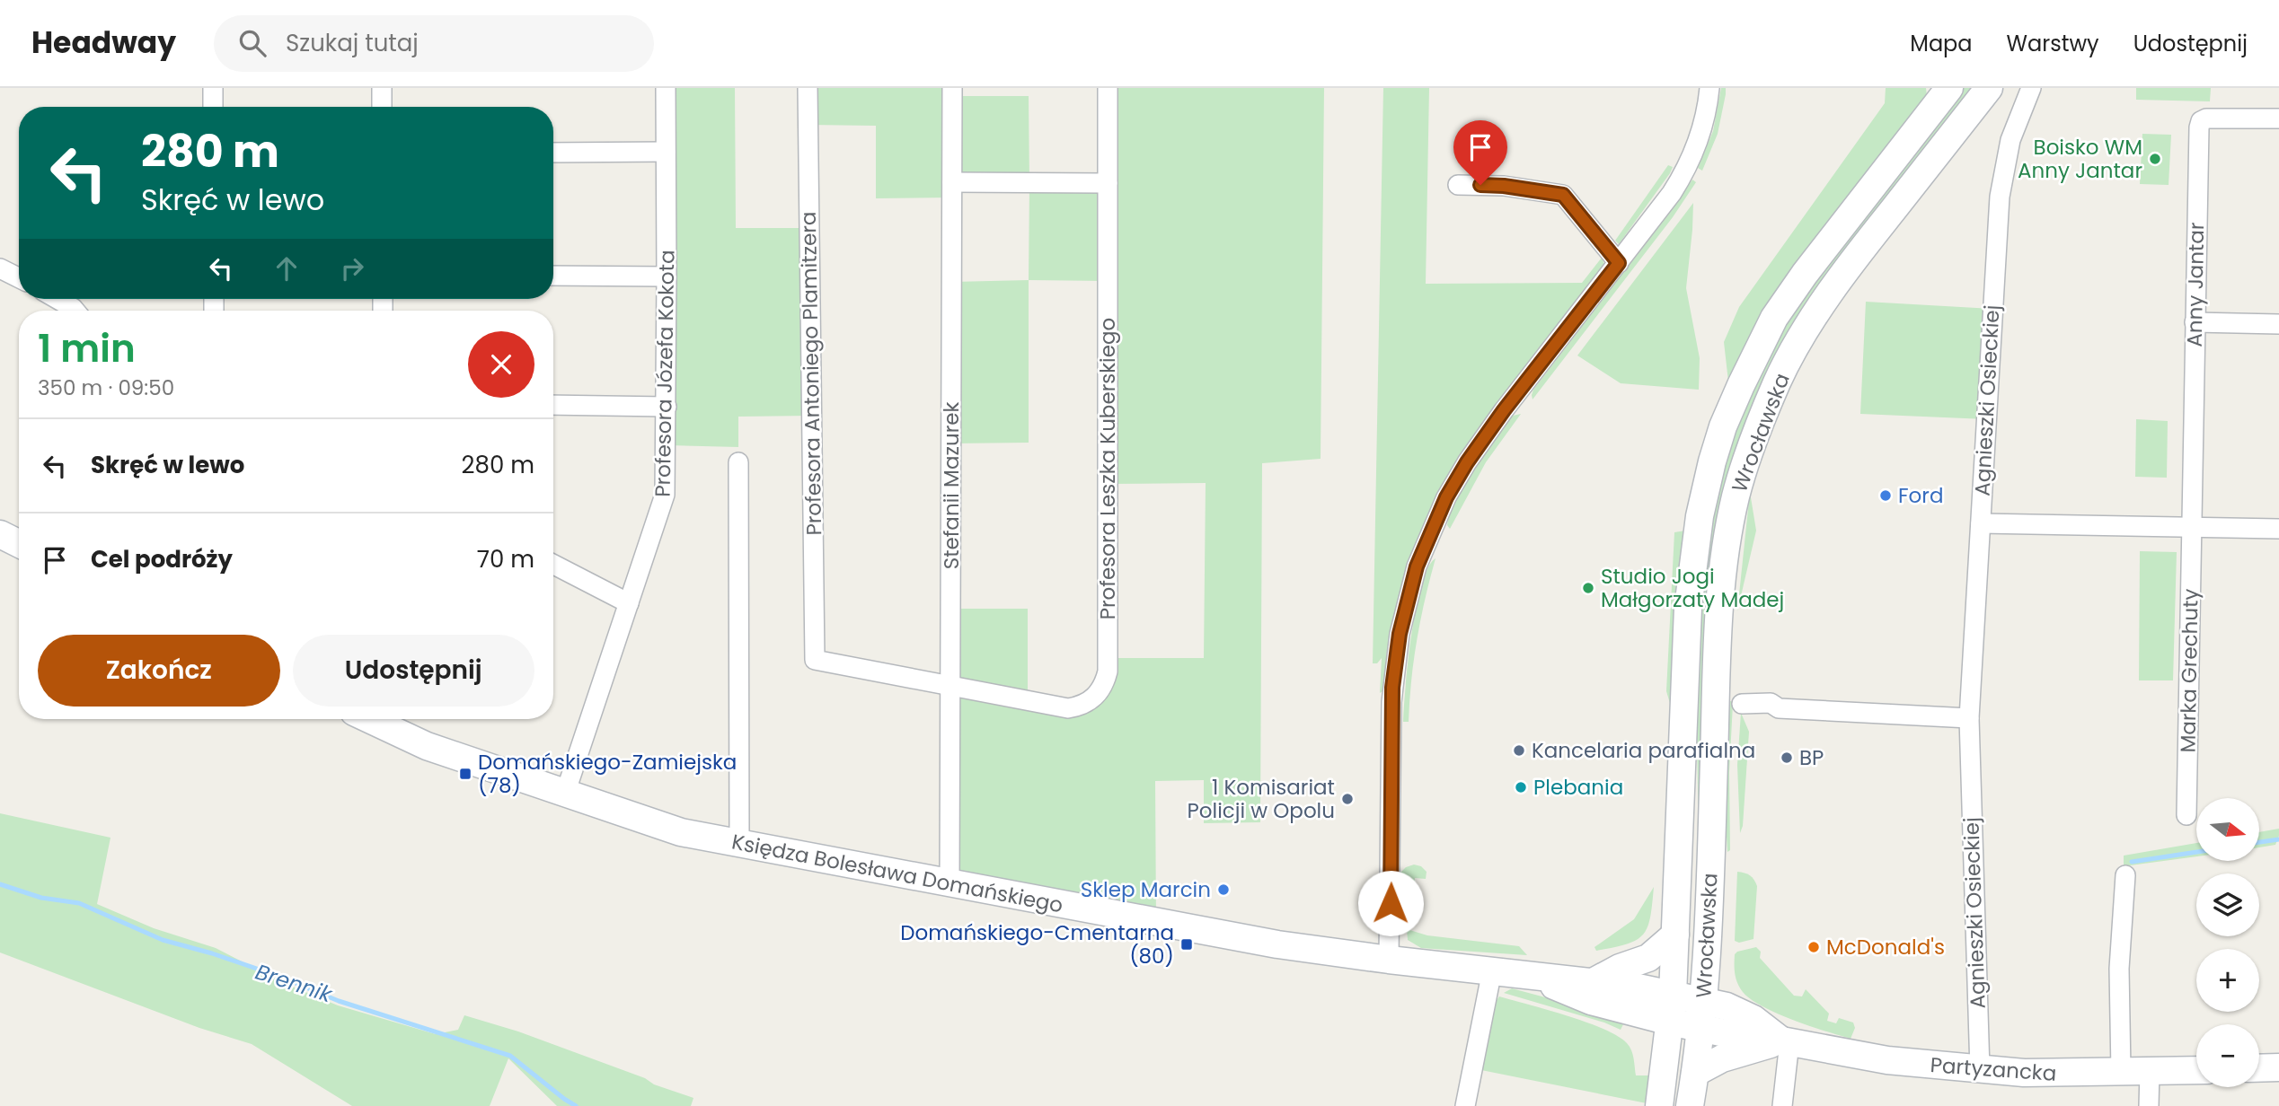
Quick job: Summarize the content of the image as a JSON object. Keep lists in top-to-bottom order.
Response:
{
  "streets": {
    "main road": ["Wrocławska", "Księdza Bolesława Domańskiego", "Partyzancka"],
    "street": [
      "Anny Jantar",
      "Profesora Józefa Kokota",
      "Profesora Antoniego Plamitzera",
      "Agnieszki Osieckiej",
      "Profesora Leszka Kuberskiego",
      "Stefanii Mazurek",
      "Marka Grechuty"
    ]
  },
  "crossings": [
    ["Anny Jantar", "Marka Grechuty"],
    ["Profesora Józefa Kokota", "Księdza Bolesława Domańskiego"],
    ["Profesora Antoniego Plamitzera", "Profesora Leszka Kuberskiego"],
    ["Agnieszki Osieckiej", "Partyzancka"],
    ["Wrocławska", "Księdza Bolesława Domańskiego"],
    ["Wrocławska", "Partyzancka"],
    ["Profesora Leszka Kuberskiego", "Stefanii Mazurek"],
    ["Stefanii Mazurek", "Księdza Bolesława Domańskiego"],
    ["Księdza Bolesława Domańskiego", "Partyzancka"]
  ],
  "water": ["Brennik"],
  "places": {
    "other": [
      "Boisko WM Anny Jantar",
      "Ford",
      "Studio Jogi Małgorzaty Madej",
      "Kancelaria parafialna",
      "BP",
      "Plebania",
      "1 Komisariat Policji w Opolu",
      "Sklep Marcin",
      "McDonald's"
    ],
    "transit": ["Domańskiego-Zamiejska (78)", "Domańskiego-Cmentarna (80)"]
  },
  "north": "right",
  "page": {
    "header": "Headway",
    "search": "Szukaj tutaj",
    "nav": ["Mapa", "Warstwy", "Udostępnij"],
    "turn": ["280 m", "Skręć w lewo"],
    "heading": ["1 min", "350 m · 09:50"],
    "list": [
      {
        "name": "Skręć w lewo",
        "value": "280 m"
      },
      {
        "name": "Cel podróży",
        "value": "70 m"
      }
    ],
    "buttons": ["Zakończ", "Udostępnij"],
    "map_buttons": ["+", "−"]
  }
}
